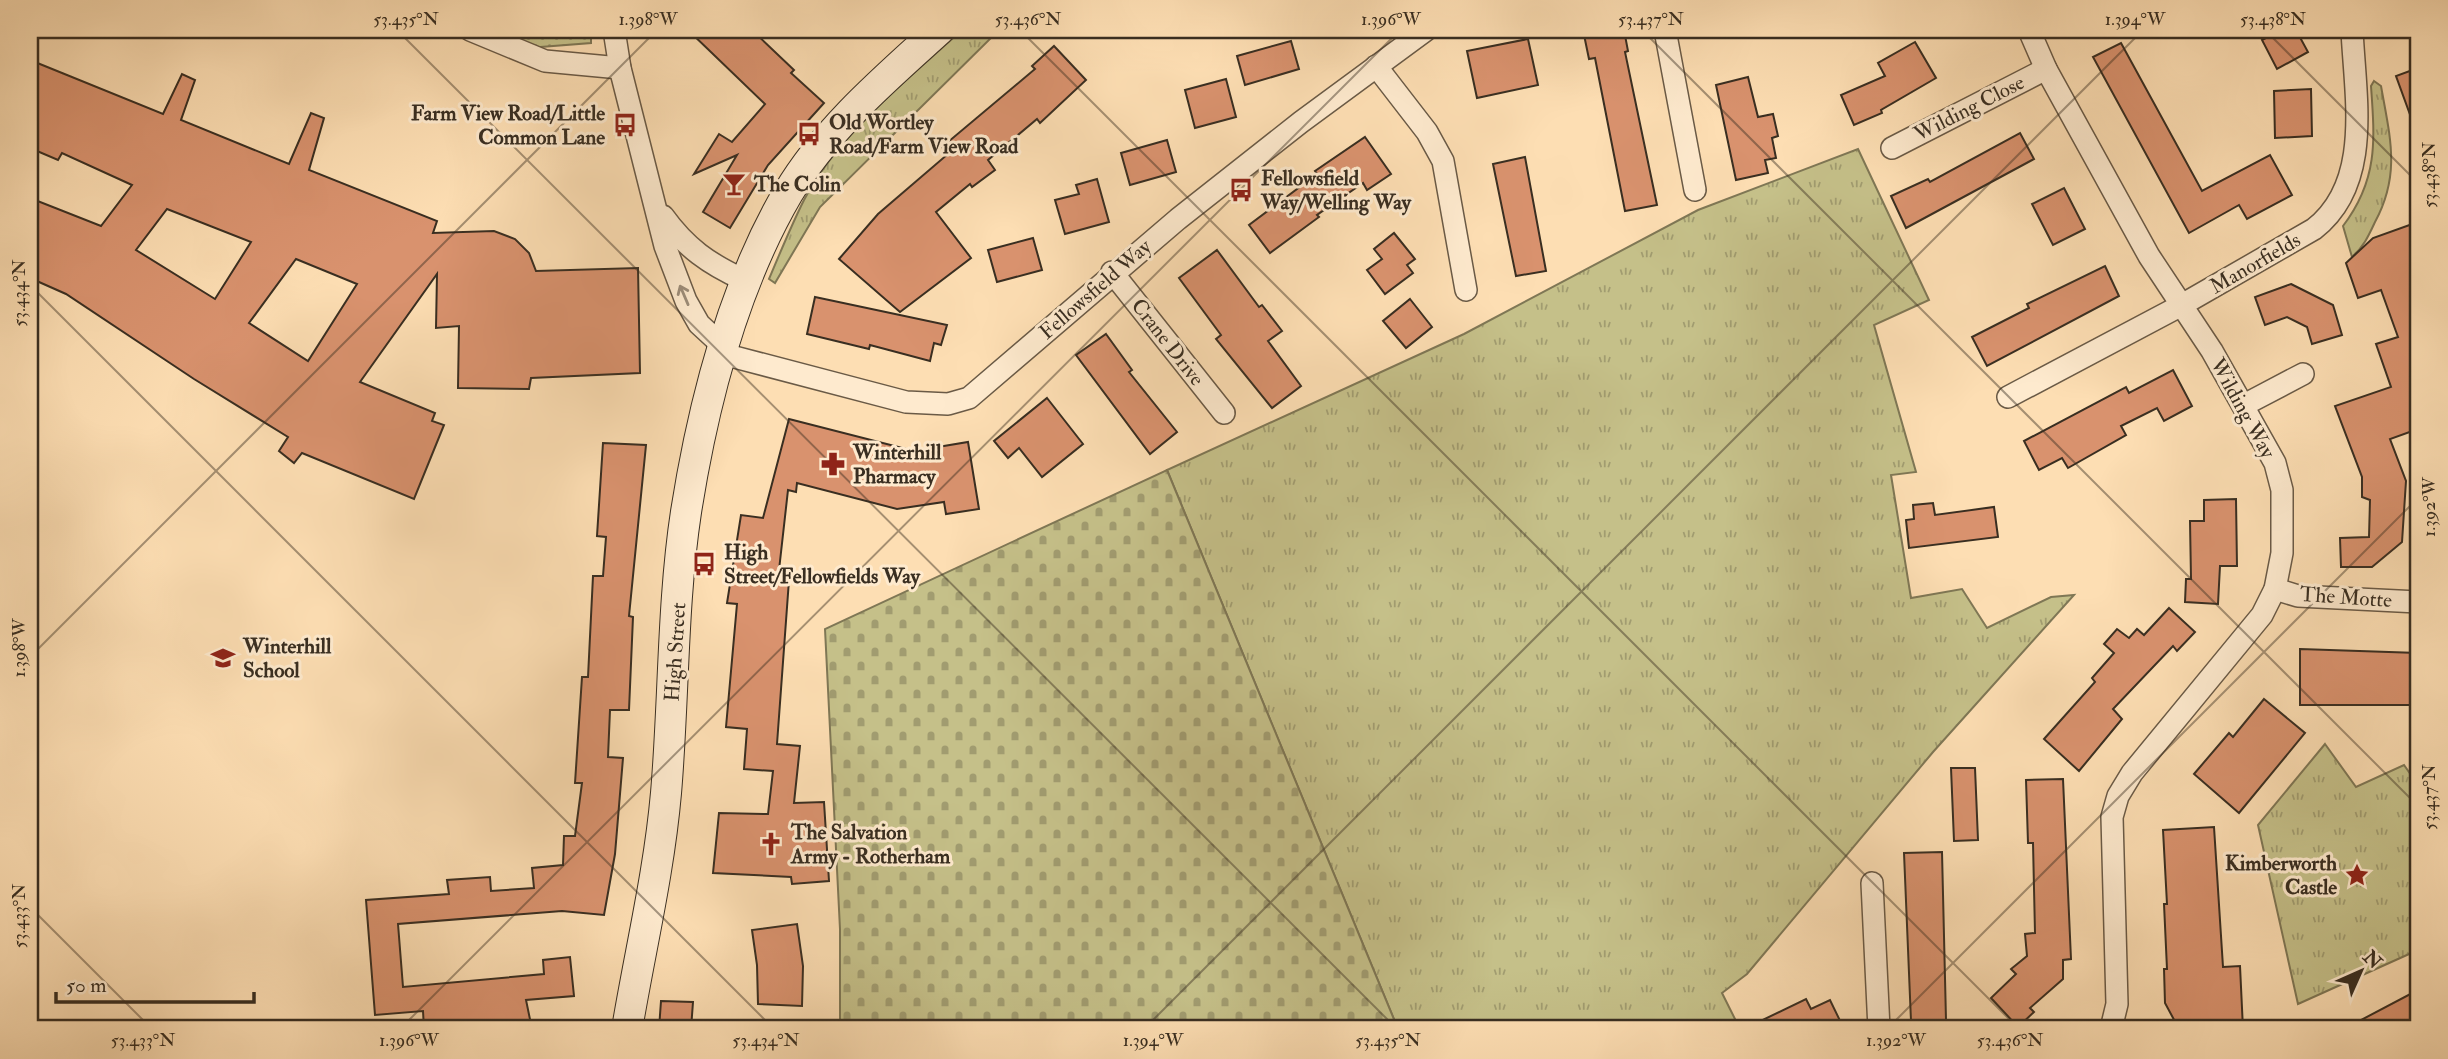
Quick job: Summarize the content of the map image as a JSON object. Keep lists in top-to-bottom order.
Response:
{
  "streets": {
    "street": [
      "Wilding Close",
      "Manorfields",
      "Fellowsfield Way",
      "Crane Drive",
      "Wilding Way",
      "The Motte",
      "High Street"
    ]
  },
  "crossings": [
    ["Wilding Close", "Wilding Way"],
    ["Manorfields", "Wilding Way"],
    ["Fellowsfield Way", "Crane Drive"],
    ["Fellowsfield Way", "High Street"],
    ["Wilding Way", "The Motte"]
  ],
  "places": {
    "bus stop": [
      "Farm View Road/Little Common Lane",
      "Old Wortley Road/Farm View Road",
      "Fellowsfield Way/Welling Way",
      "High Street/Fellowfields Way"
    ],
    "bar": ["The Colin"],
    "pharmacy": ["Winterhill Pharmacy"],
    "school or university": ["Winterhill School"],
    "church": ["The Salvation Army - Rotherham"],
    "place": ["Kimberworth Castle"]
  },
  "scale_bar": "50 m",
  "north": "top right",
  "coordinates": [
    "53.435°N",
    "1.398°W",
    "53.436°N",
    "1.396°W",
    "53.437°N",
    "1.394°W",
    "53.438°N",
    "53.434°N",
    "1.392°W",
    "53.433°N"
  ]
}
